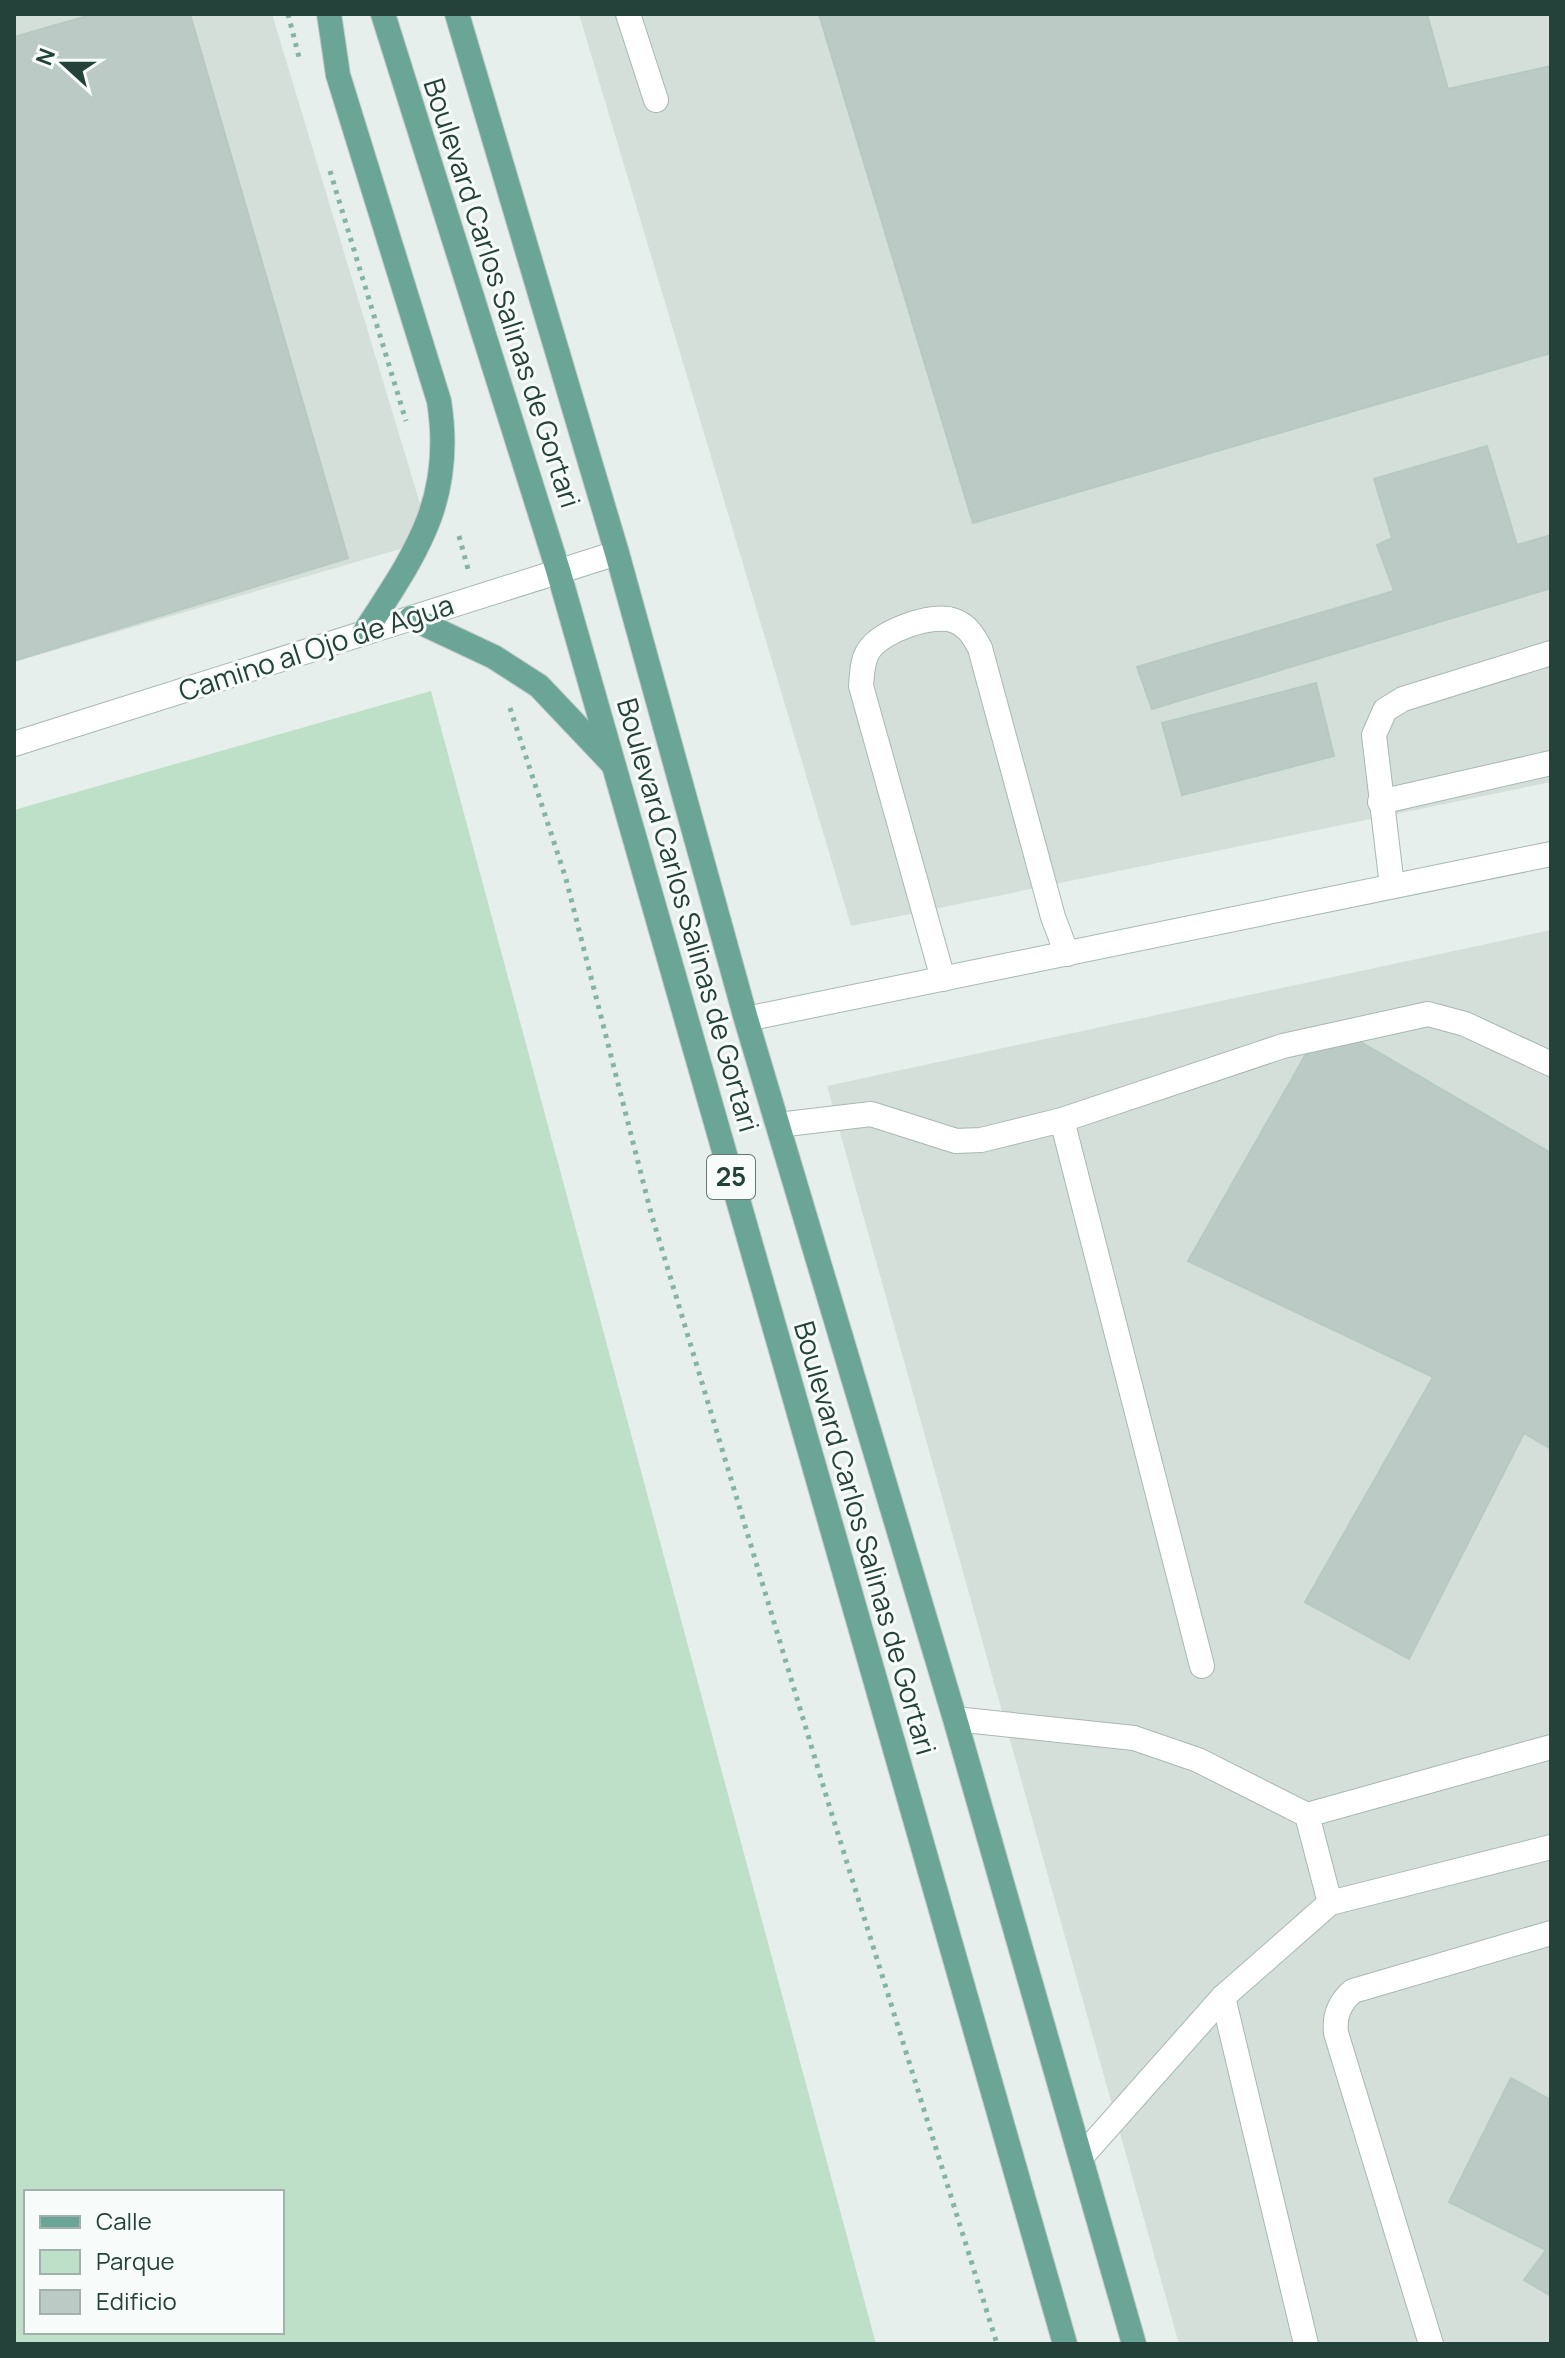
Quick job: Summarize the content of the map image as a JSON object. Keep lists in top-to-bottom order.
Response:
{
  "streets": {
    "main road": ["Boulevard Carlos Salinas de Gortari", "25"],
    "street": ["Camino al Ojo de Agua"]
  },
  "crossings": [
    ["Boulevard Carlos Salinas de Gortari", "Camino al Ojo de Agua"]
  ],
  "legend": ["Calle", "Parque", "Edificio"],
  "north": "left"
}
